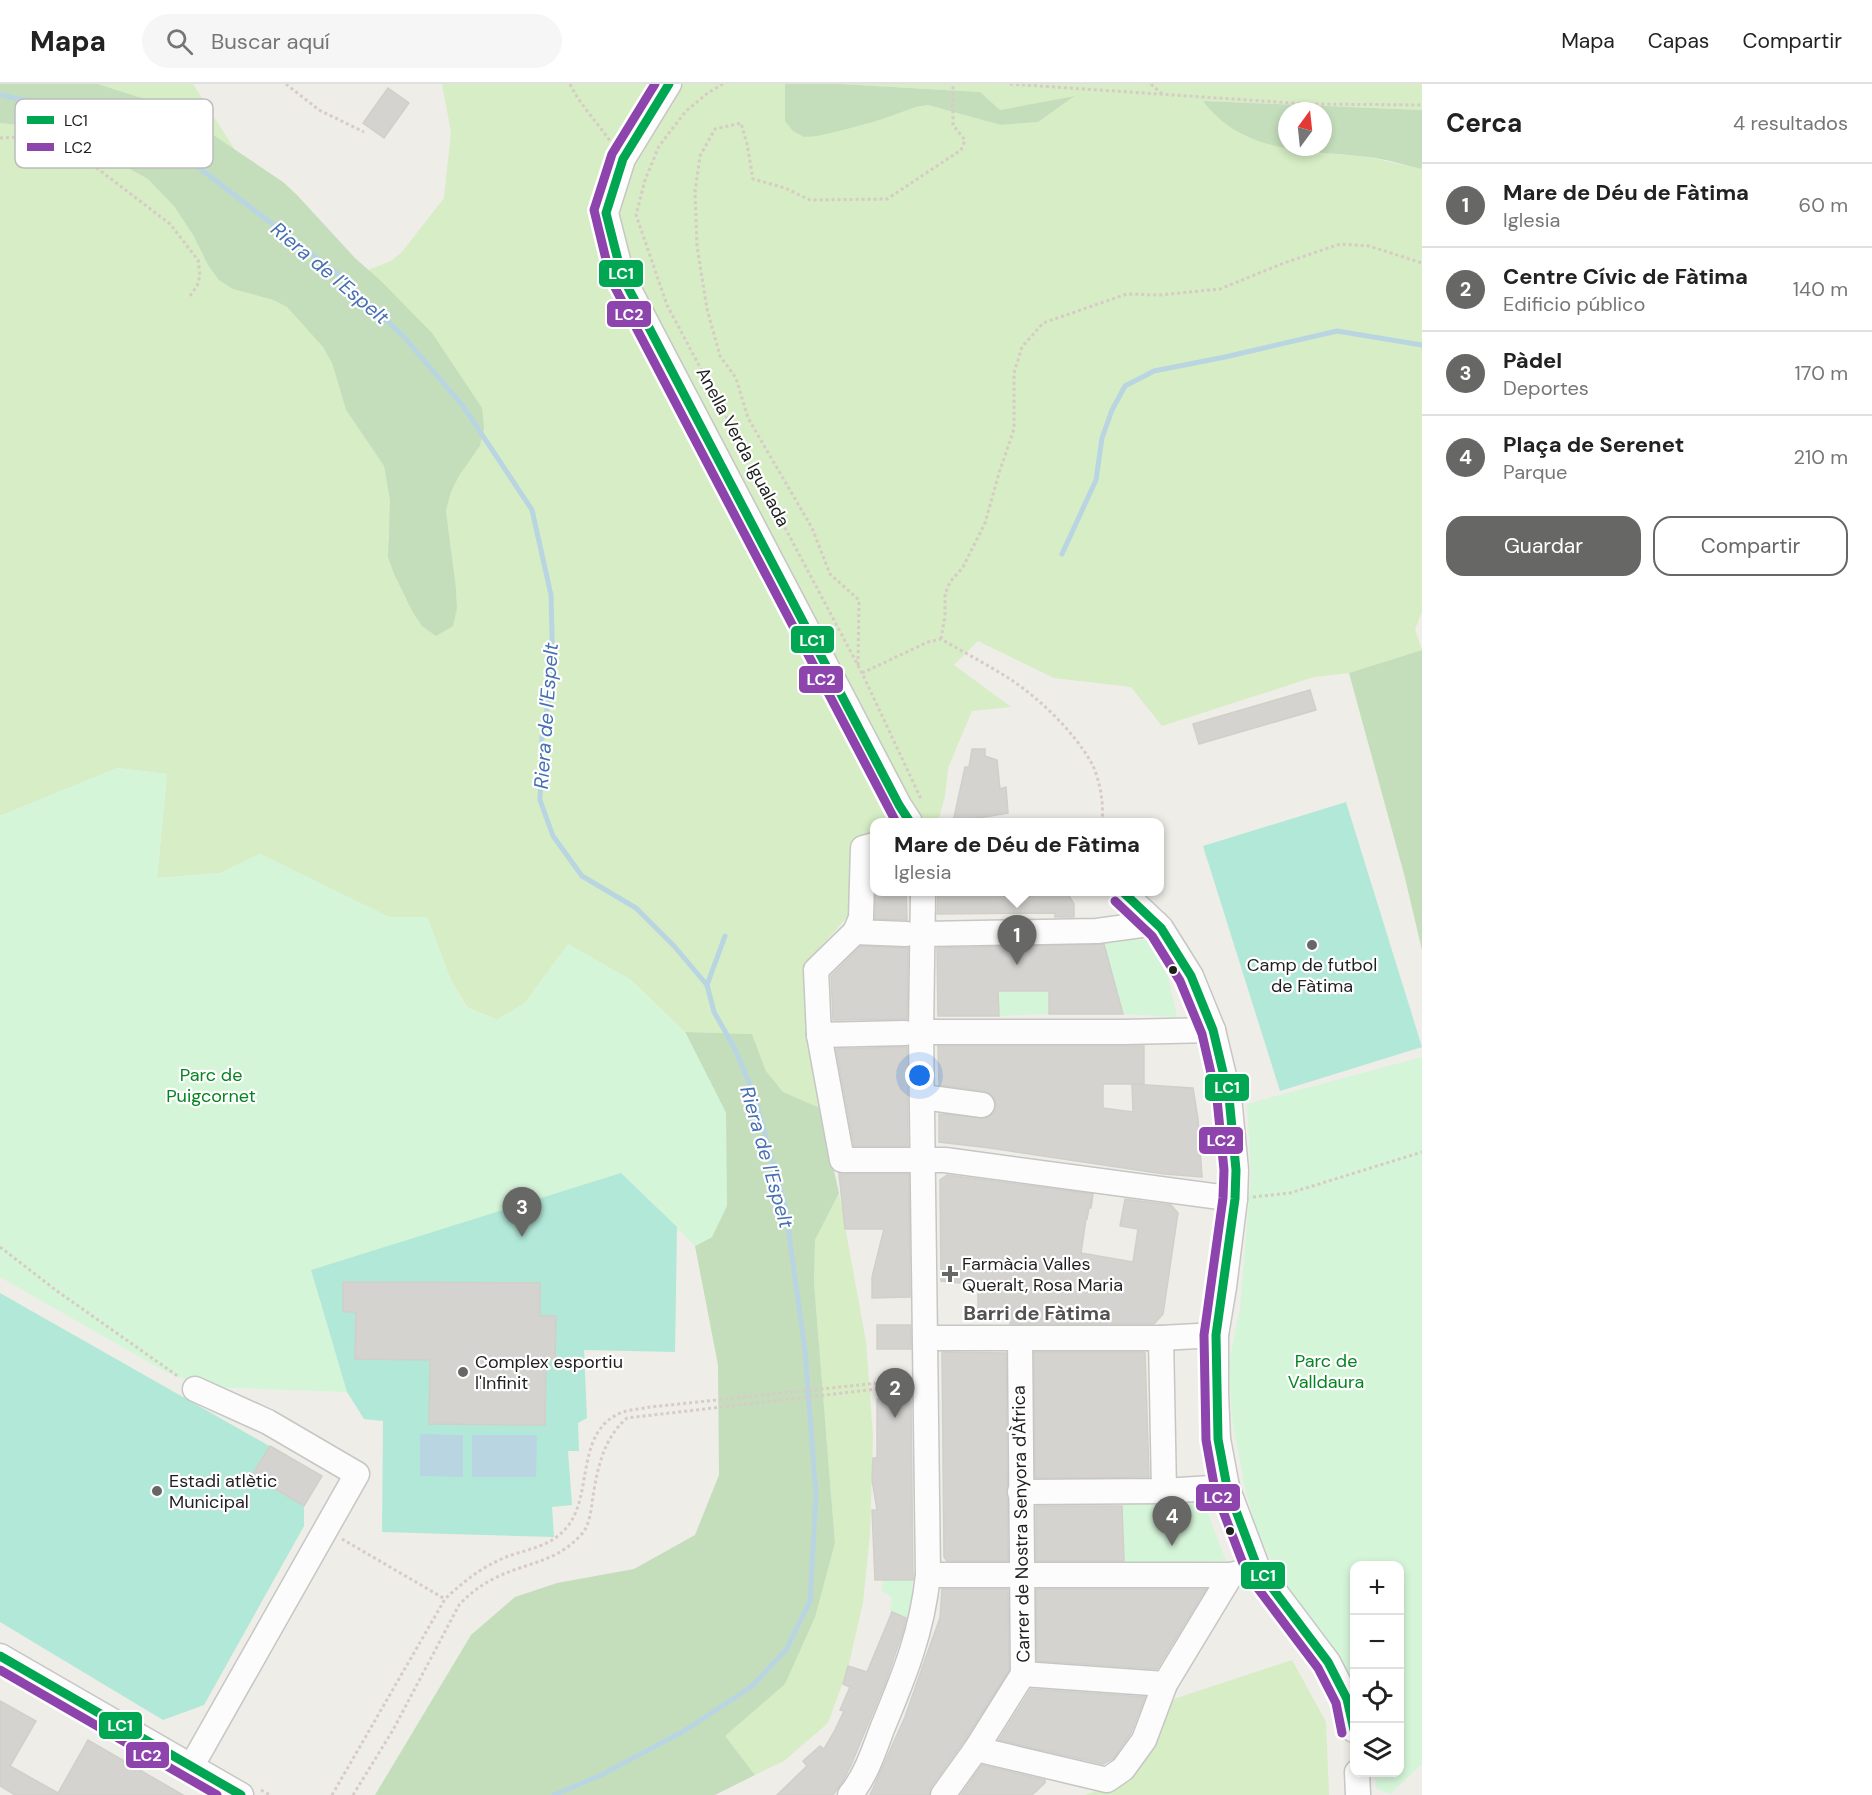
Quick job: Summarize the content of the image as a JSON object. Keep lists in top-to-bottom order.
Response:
{
  "streets": {
    "street": ["Carrer de Nostra Senyora d'Àfrica"],
    "path": ["Anella Verda Igualada"]
  },
  "districts": ["Barri de Fàtima"],
  "water": ["Riera de l'Espelt"],
  "parks": ["Parc de Puigcornet", "Parc de Valldaura"],
  "places": {
    "other": ["Camp de futbol de Fàtima", "Complex esportiu l'Infinit", "Estadi atlètic Municipal"],
    "health": ["Farmàcia Valles Queralt, Rosa Maria"]
  },
  "lines": ["transit line LC1", "transit line LC2"],
  "legend": ["LC1", "LC2"],
  "north": "top",
  "page": {
    "header": "Mapa",
    "search": "Buscar aquí",
    "nav": ["Mapa", "Capas", "Compartir"],
    "heading": ["Cerca", "4 resultados"],
    "list": [
      {
        "mark": "1",
        "name": "Mare de Déu de Fàtima",
        "note": "Iglesia",
        "value": "60 m"
      },
      {
        "mark": "2",
        "name": "Centre Cívic de Fàtima",
        "note": "Edificio público",
        "value": "140 m"
      },
      {
        "mark": "3",
        "name": "Pàdel",
        "note": "Deportes",
        "value": "170 m"
      },
      {
        "mark": "4",
        "name": "Plaça de Serenet",
        "note": "Parque",
        "value": "210 m"
      }
    ],
    "buttons": ["Guardar", "Compartir"],
    "popup": ["Mare de Déu de Fàtima", "Iglesia"],
    "pins": [
      "1",
      "3",
      "2",
      "4"
    ],
    "map_buttons": ["+", "−"]
  }
}
